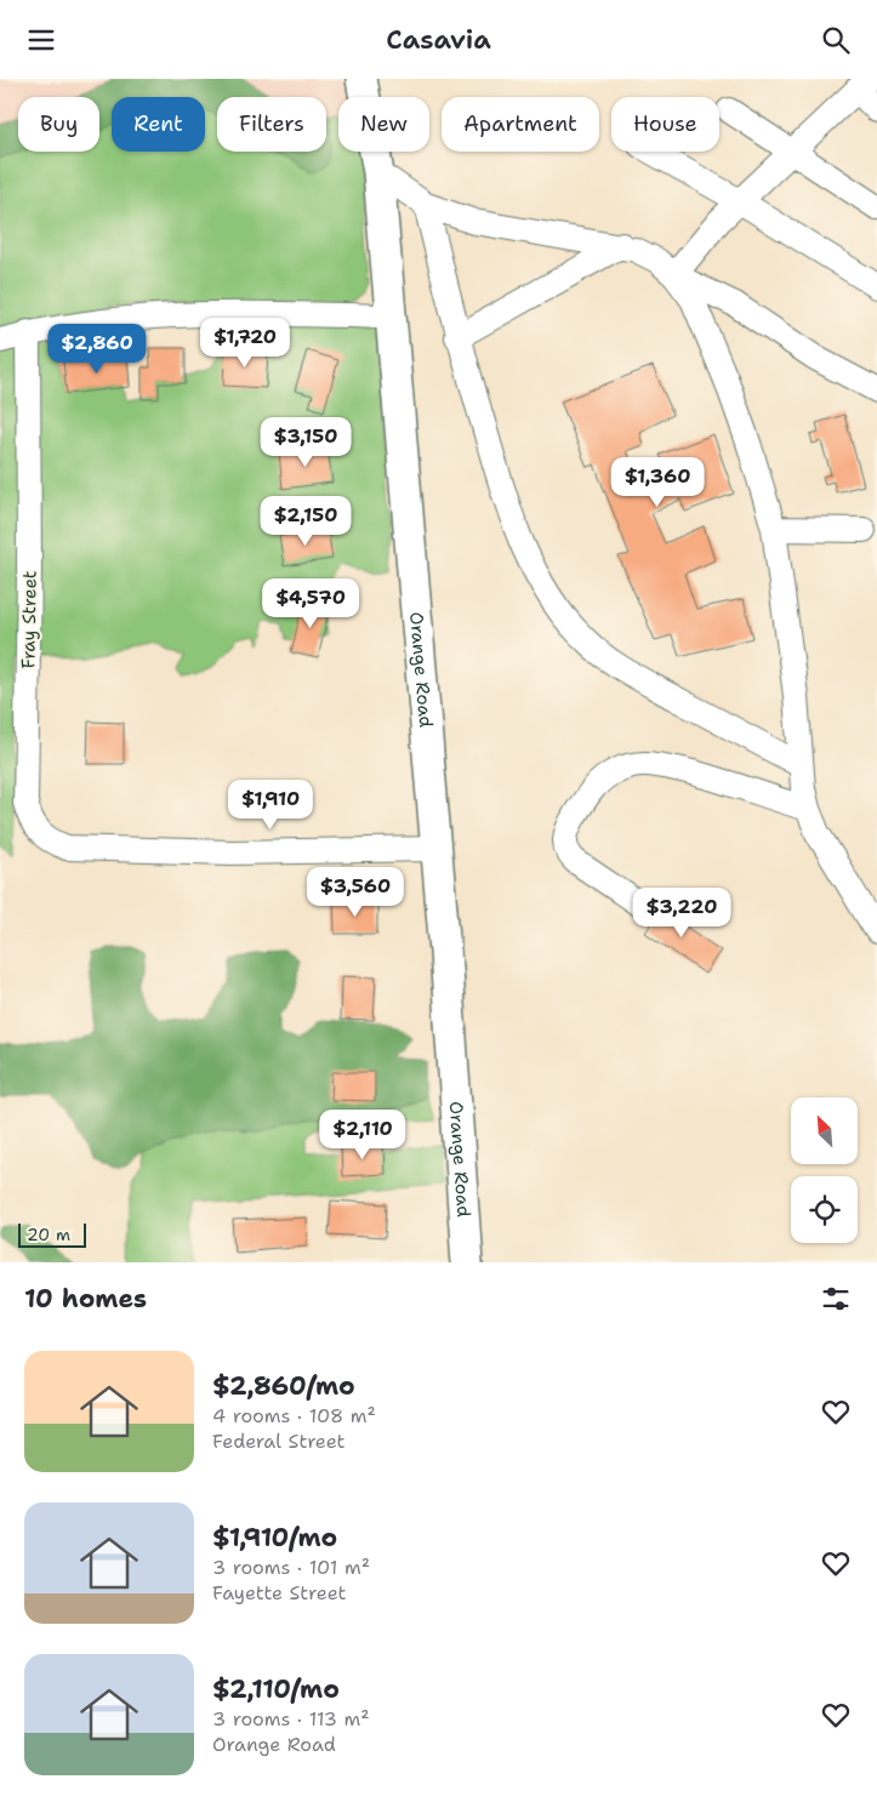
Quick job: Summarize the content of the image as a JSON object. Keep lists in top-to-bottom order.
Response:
{
  "streets": {
    "main road": ["Orange Road"],
    "street": ["Fray Street"]
  },
  "crossings": [
    ["Fray Street", "Orange Road"]
  ],
  "scale_bar": "20 m",
  "north": "top left",
  "page": {
    "header": "Casavia",
    "chip": [
      "Buy",
      "Rent",
      "Filters",
      "New",
      "Apartment",
      "House"
    ],
    "price": [
      "$1,720",
      "$2,860",
      "$3,150",
      "$1,360",
      "$2,150",
      "$4,570",
      "$1,910",
      "$3,560",
      "$3,220",
      "$2,110"
    ],
    "scale": "20 m",
    "heading": "10 homes",
    "list": [
      {
        "name": "$2,860/mo",
        "note": "4 rooms · 108 m² · Federal Street"
      },
      {
        "name": "$1,910/mo",
        "note": "3 rooms · 101 m² · Fayette Street"
      },
      {
        "name": "$2,110/mo",
        "note": "3 rooms · 113 m² · Orange Road"
      }
    ]
  }
}
